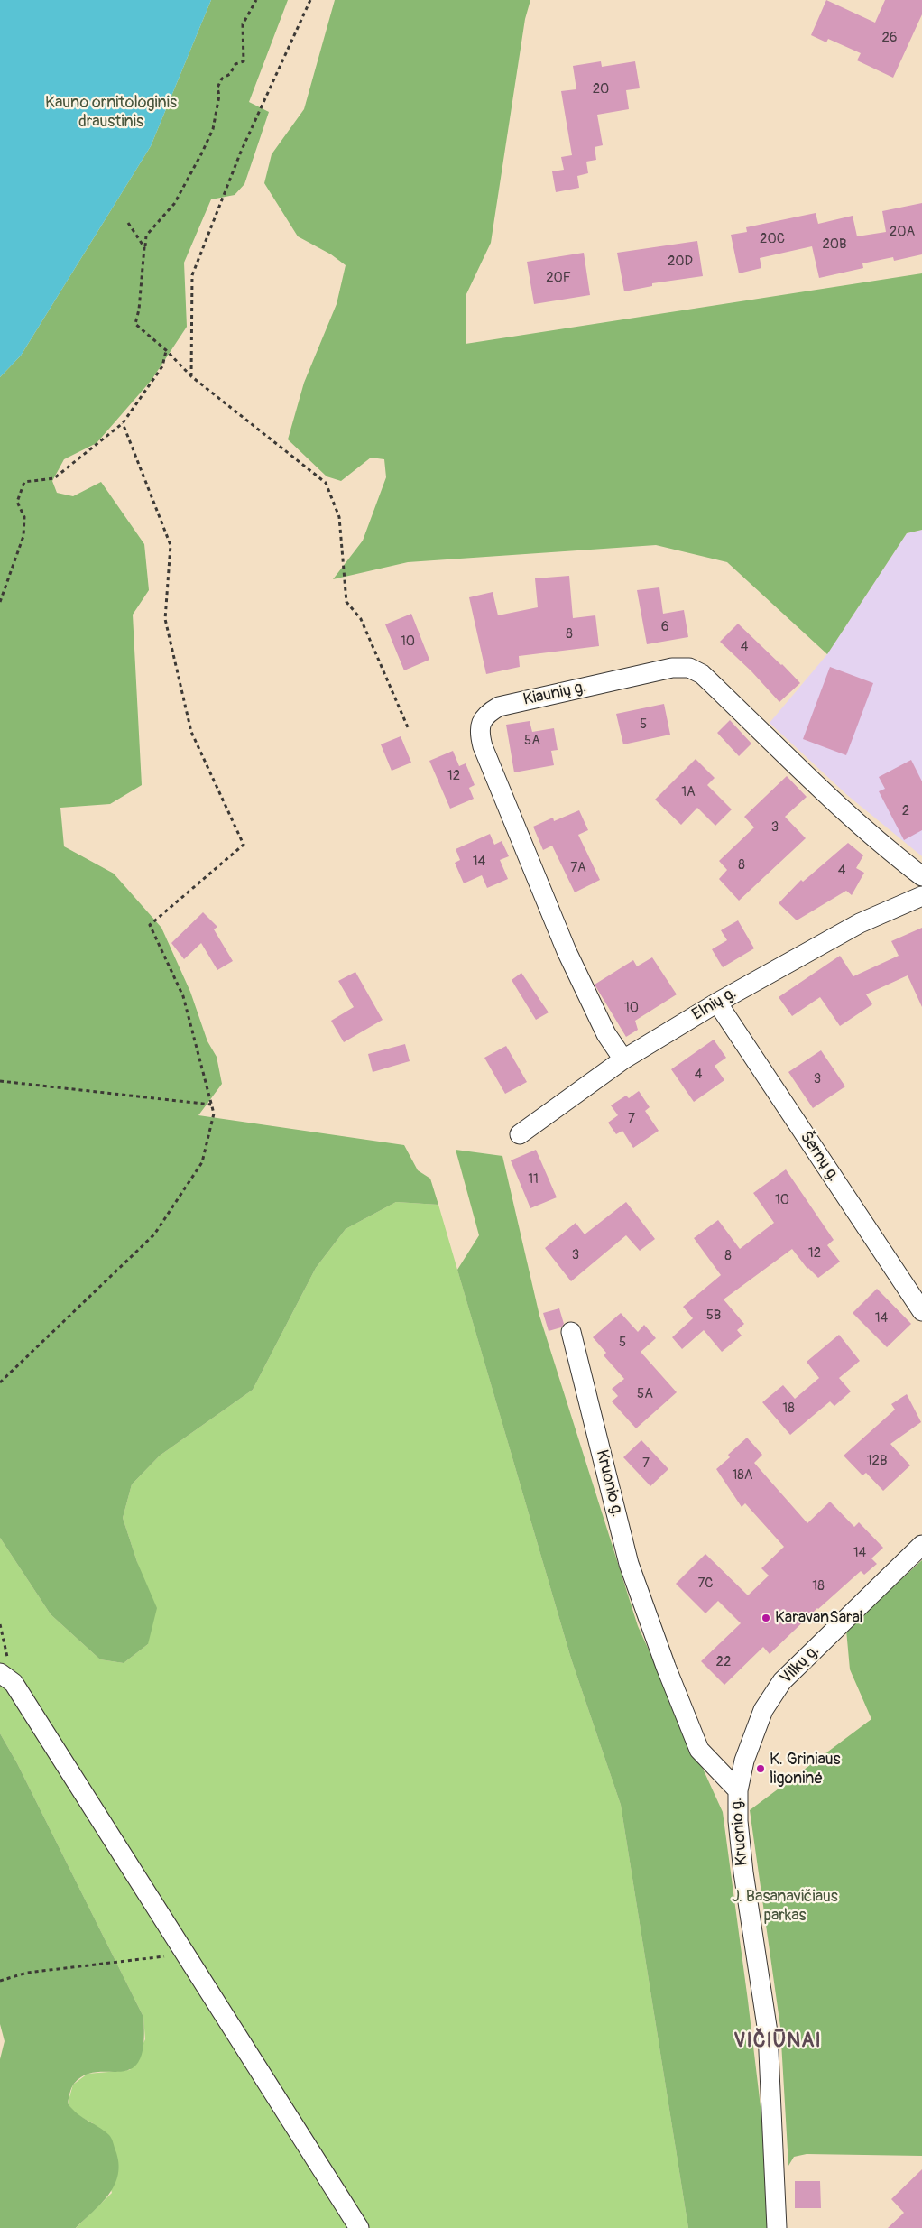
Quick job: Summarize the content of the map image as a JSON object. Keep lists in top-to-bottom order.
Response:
{
  "streets": {
    "street": [
      "Kiaunių g.",
      "Elnių g.",
      "Šernų g.",
      "Kruonio g.",
      "Vilkų g."
    ]
  },
  "crossings": [
    ["Kiaunių g.", "Elnių g."],
    ["Elnių g.", "Šernų g."],
    ["Kruonio g.", "Vilkų g."]
  ],
  "districts": ["VIČIŪNAI"],
  "parks": ["Kauno ornitologinis draustinis", "J. Basanavičiaus parkas"],
  "places": ["KaravanSarai", "K. Griniaus ligoninė"],
  "house_numbers": [
    "26",
    "20",
    "20A",
    "20C",
    "20B",
    "20D",
    "20F",
    "6",
    "8",
    "10",
    "4",
    "5",
    "5A",
    "12",
    "1A",
    "2",
    "3",
    "14",
    "8",
    "7A",
    "4",
    "10",
    "4",
    "3",
    "7",
    "11",
    "10",
    "12",
    "3",
    "8",
    "5B",
    "14",
    "5",
    "5A",
    "18",
    "12B",
    "7",
    "18A",
    "14",
    "7C",
    "18",
    "22"
  ]
}
